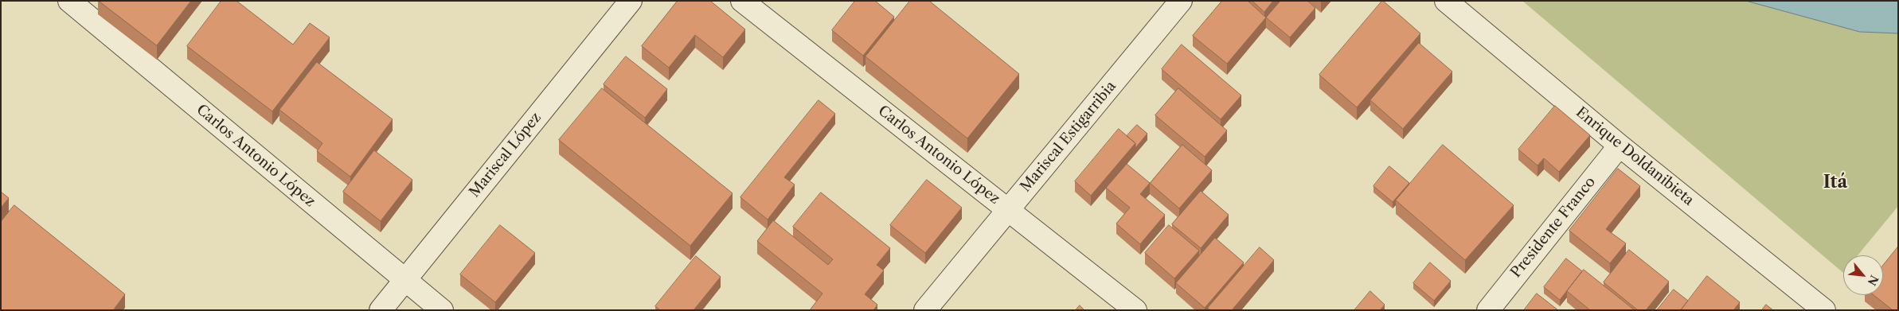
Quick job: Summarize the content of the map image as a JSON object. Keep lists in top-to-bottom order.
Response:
{
  "streets": {
    "street": [
      "Mariscal Estigarribia",
      "Mariscal López",
      "Carlos Antonio López",
      "Enrique Doldanibieta",
      "Presidente Franco"
    ]
  },
  "crossings": [
    ["Mariscal Estigarribia", "Carlos Antonio López"],
    ["Mariscal López", "Carlos Antonio López"],
    ["Enrique Doldanibieta", "Presidente Franco"]
  ],
  "districts": ["Itá"],
  "north": "bottom right"
}
